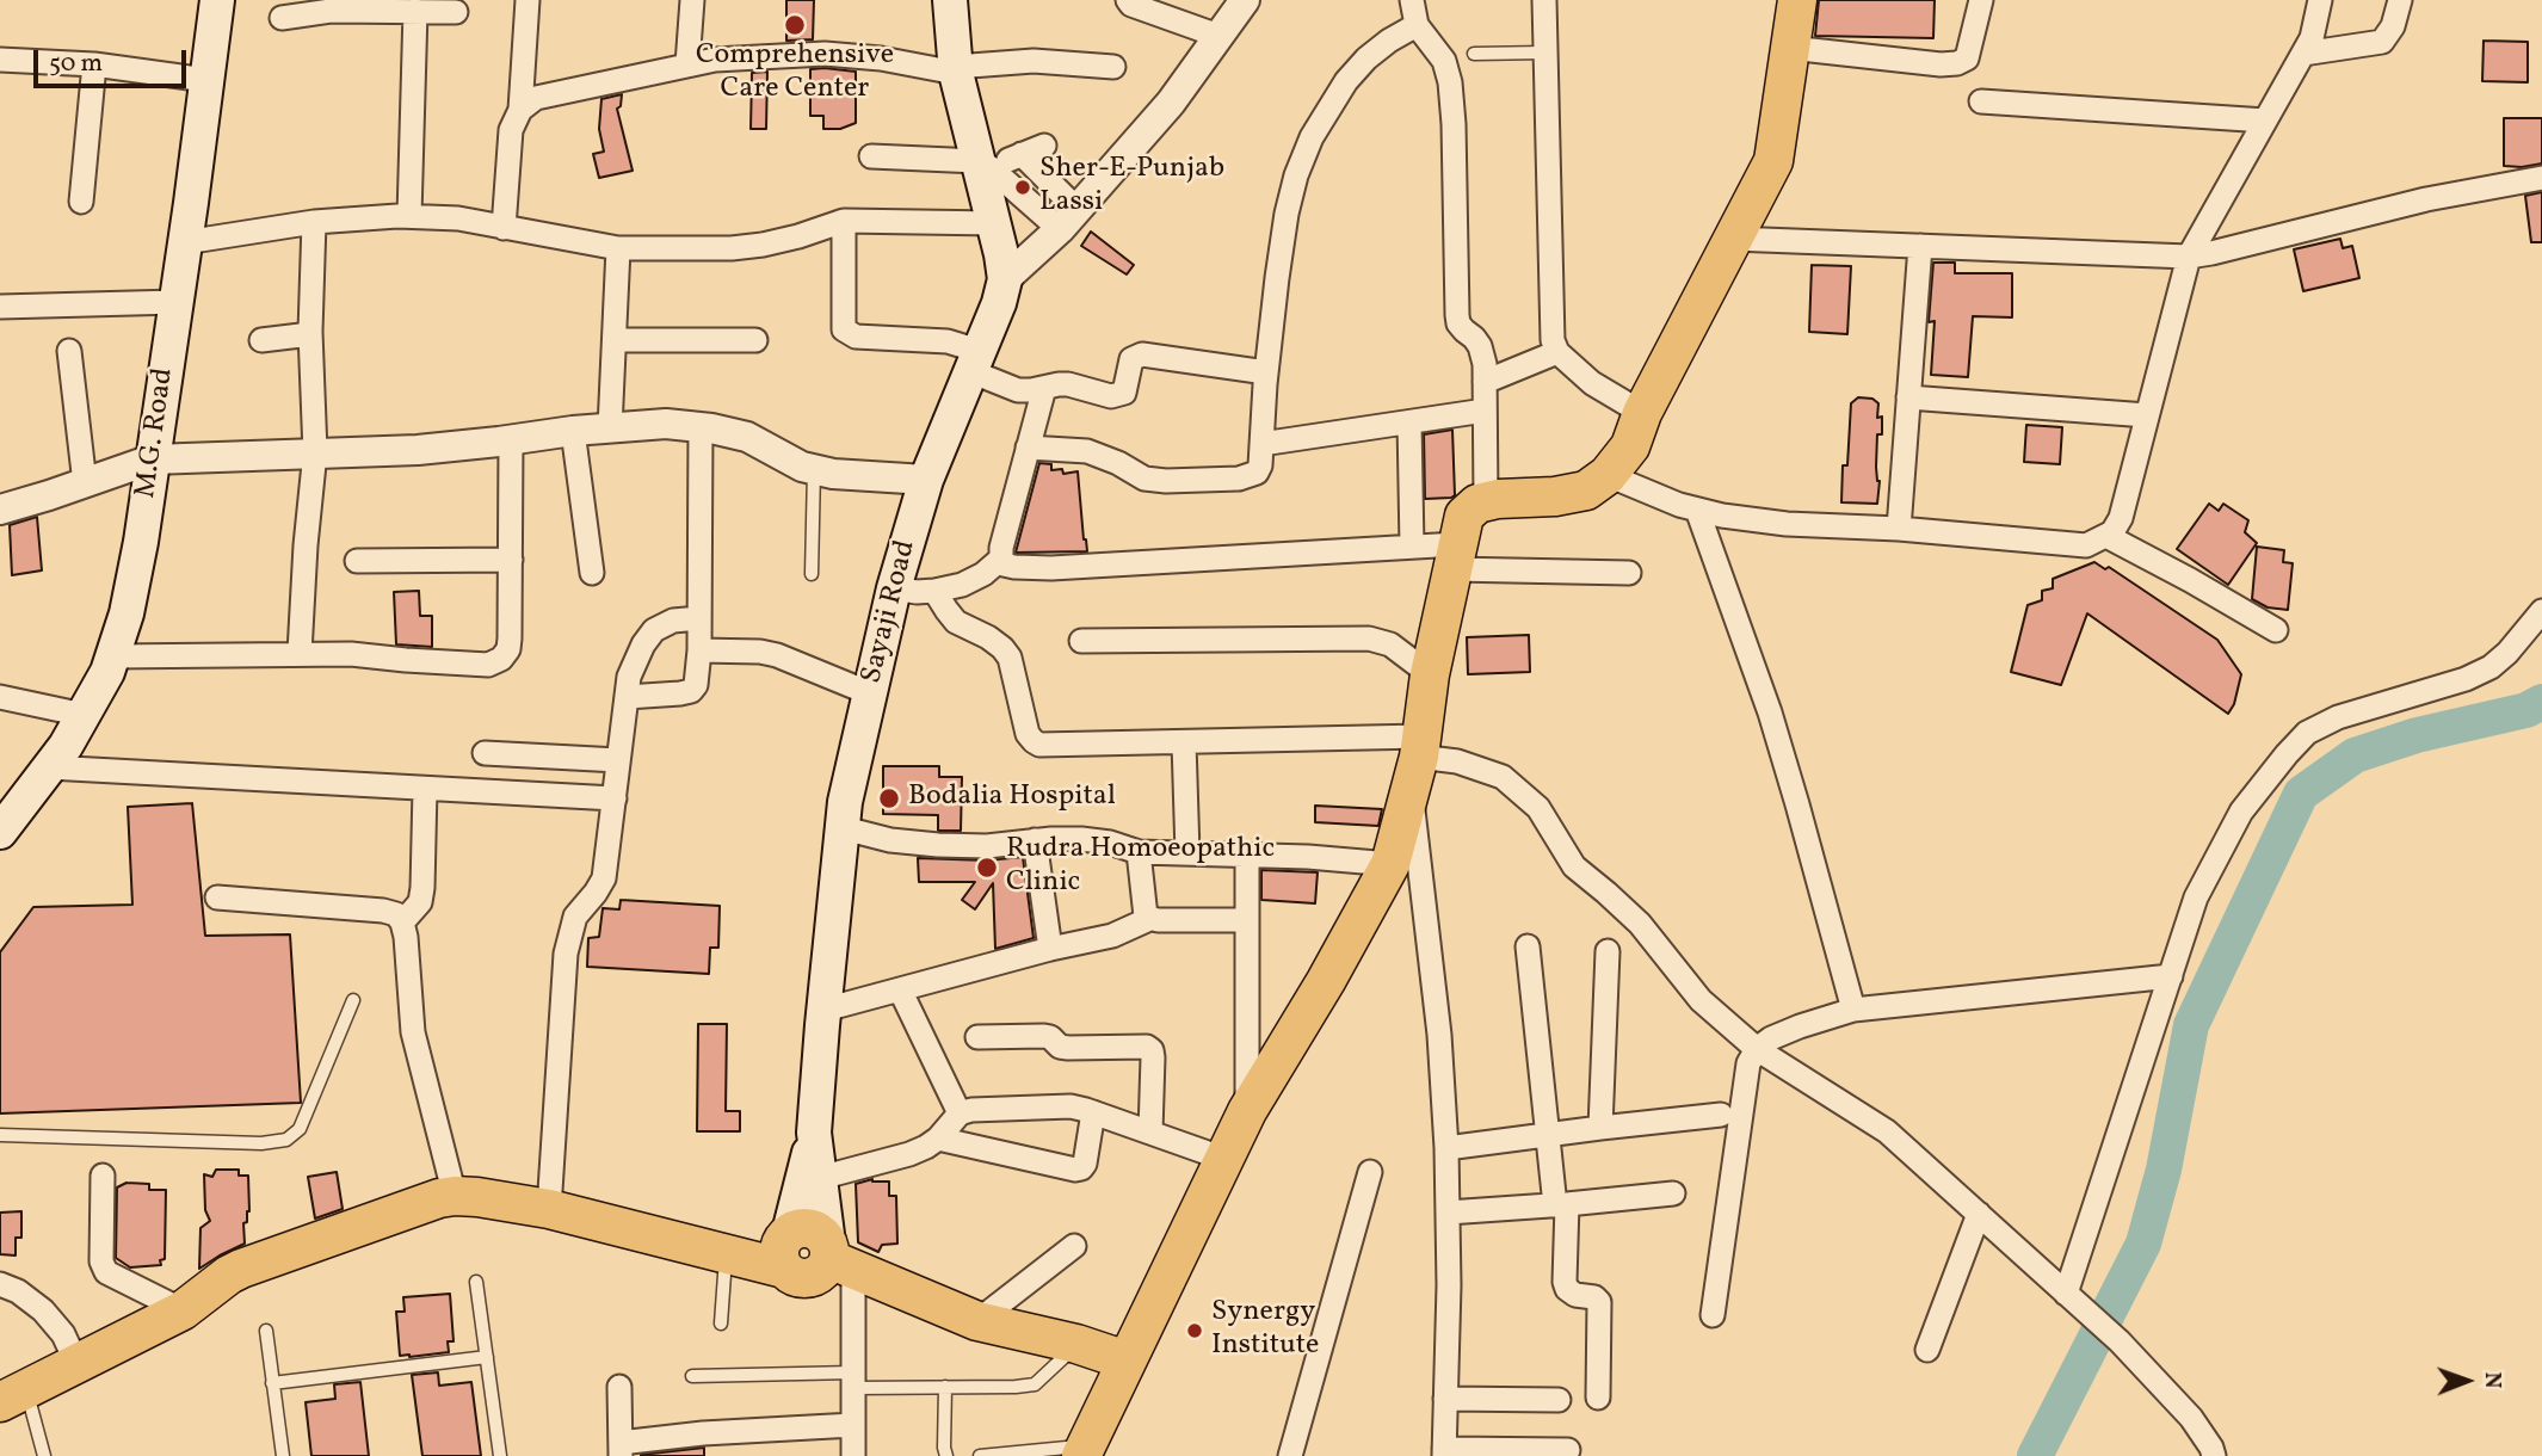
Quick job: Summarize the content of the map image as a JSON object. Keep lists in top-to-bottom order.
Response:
{
  "streets": {
    "main road": ["M.G. Road", "Sayaji Road"]
  },
  "places": [
    "Comprehensive Care Center",
    "Sher-E-Punjab Lassi",
    "Bodalia Hospital",
    "Rudra Homoeopathic Clinic",
    "Synergy Institute"
  ],
  "scale_bar": "50 m",
  "north": "right"
}
